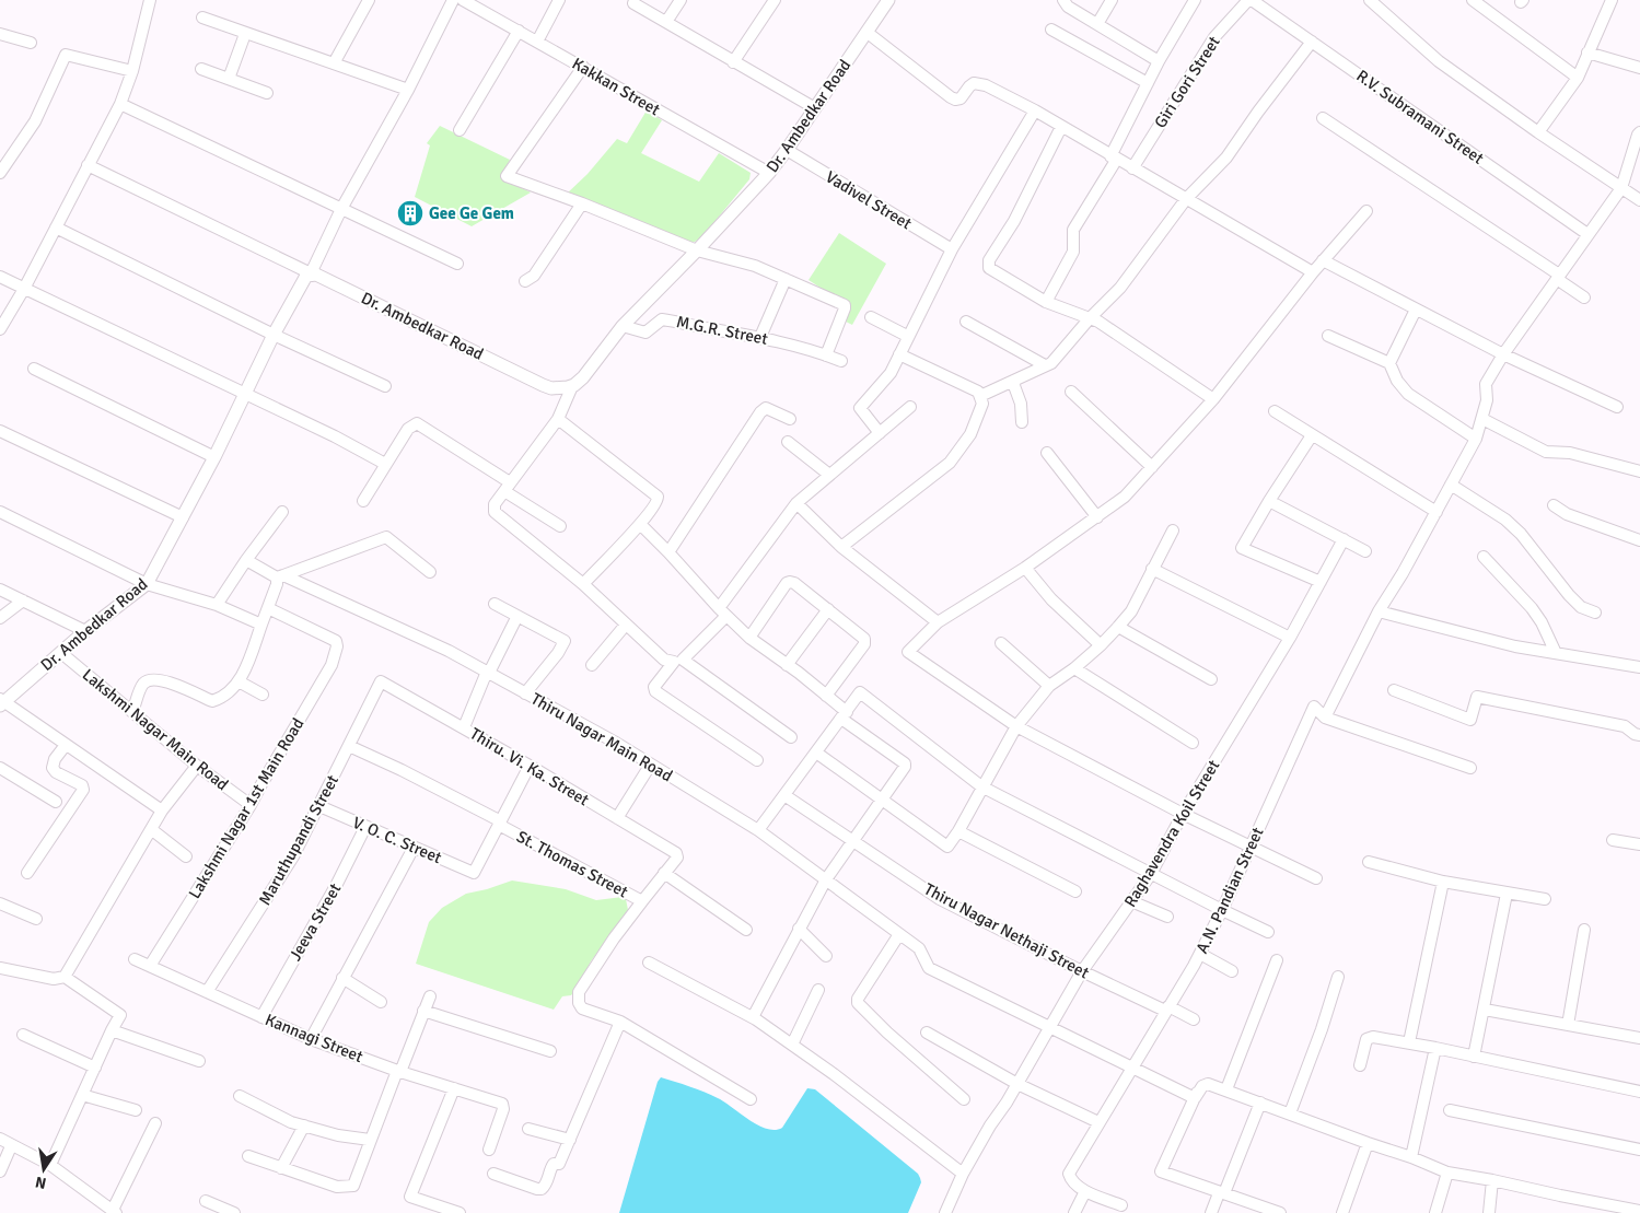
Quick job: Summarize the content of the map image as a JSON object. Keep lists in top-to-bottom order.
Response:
{
  "streets": {
    "street": [
      "Giri Gori Street",
      "Kakkan Street",
      "Dr. Ambedkar Road",
      "R.V. Subramani Street",
      "Vadivel Street",
      "M.G.R. Street",
      "Lakshmi Nagar Main Road",
      "Thiru Nagar Main Road",
      "Thiru. Vi. Ka. Street",
      "Lakshmi Nagar 1st Main Road",
      "Raghavendra Koil Street",
      "Maruthupandi Street",
      "V. O. C. Street",
      "St. Thomas Street",
      "A.N. Pandian Street",
      "Jeeva Street",
      "Thiru Nagar Nethaji Street",
      "Kannagi Street"
    ]
  },
  "crossings": [
    ["Giri Gori Street", "R.V. Subramani Street"],
    ["Kakkan Street", "Dr. Ambedkar Road"],
    ["Dr. Ambedkar Road", "Vadivel Street"],
    ["Dr. Ambedkar Road", "M.G.R. Street"],
    ["Dr. Ambedkar Road", "Lakshmi Nagar Main Road"],
    ["Lakshmi Nagar Main Road", "Lakshmi Nagar 1st Main Road"],
    ["Thiru Nagar Main Road", "Raghavendra Koil Street"],
    ["Thiru Nagar Main Road", "A.N. Pandian Street"],
    ["Thiru. Vi. Ka. Street", "Maruthupandi Street"],
    ["Thiru. Vi. Ka. Street", "St. Thomas Street"],
    ["Lakshmi Nagar 1st Main Road", "Kannagi Street"],
    ["Raghavendra Koil Street", "Thiru Nagar Nethaji Street"],
    ["Maruthupandi Street", "V. O. C. Street"],
    ["Maruthupandi Street", "St. Thomas Street"],
    ["Maruthupandi Street", "Kannagi Street"],
    ["V. O. C. Street", "St. Thomas Street"],
    ["V. O. C. Street", "Jeeva Street"],
    ["A.N. Pandian Street", "Thiru Nagar Nethaji Street"],
    ["Jeeva Street", "Kannagi Street"]
  ],
  "places": {
    "building": ["Gee Ge Gem"]
  },
  "north": "bottom"
}
